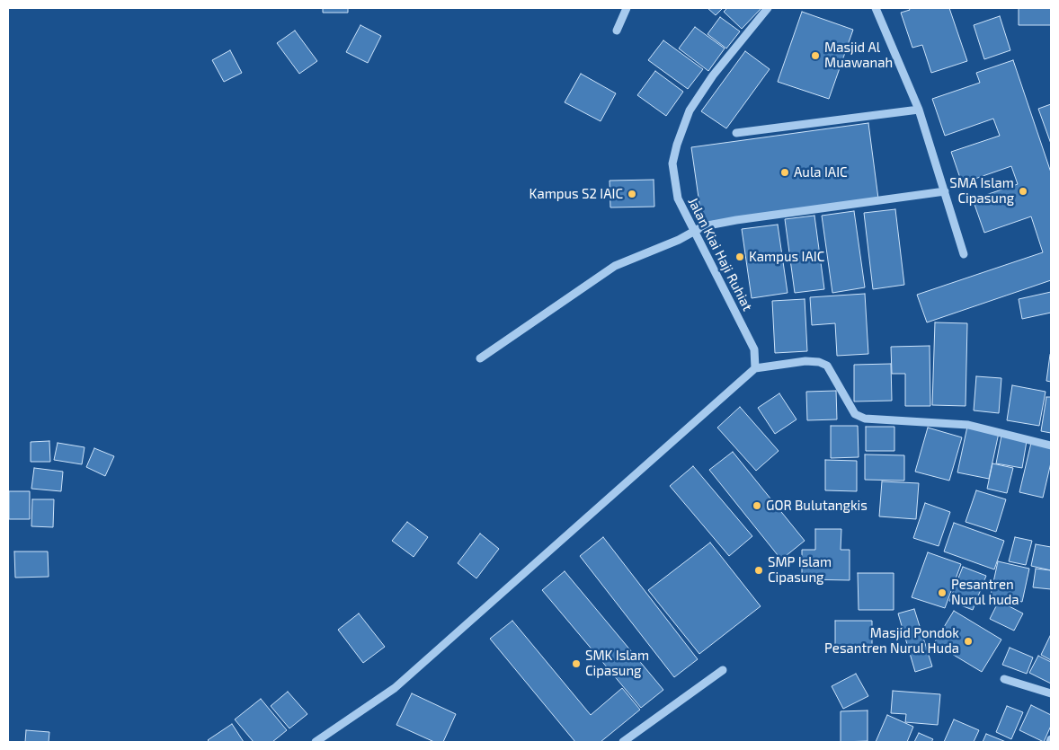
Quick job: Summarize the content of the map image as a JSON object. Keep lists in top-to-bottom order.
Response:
{
  "streets": {
    "street": ["Jalan Kiai Haji Ruhiat"]
  },
  "places": [
    "Masjid Al Muawanah",
    "Aula IAIC",
    "SMA Islam Cipasung",
    "Kampus S2 IAIC",
    "Kampus IAIC",
    "GOR Bulutangkis",
    "SMP Islam Cipasung",
    "Pesantren Nurul huda",
    "Masjid Pondok Pesantren Nurul Huda",
    "SMK Islam Cipasung"
  ]
}
